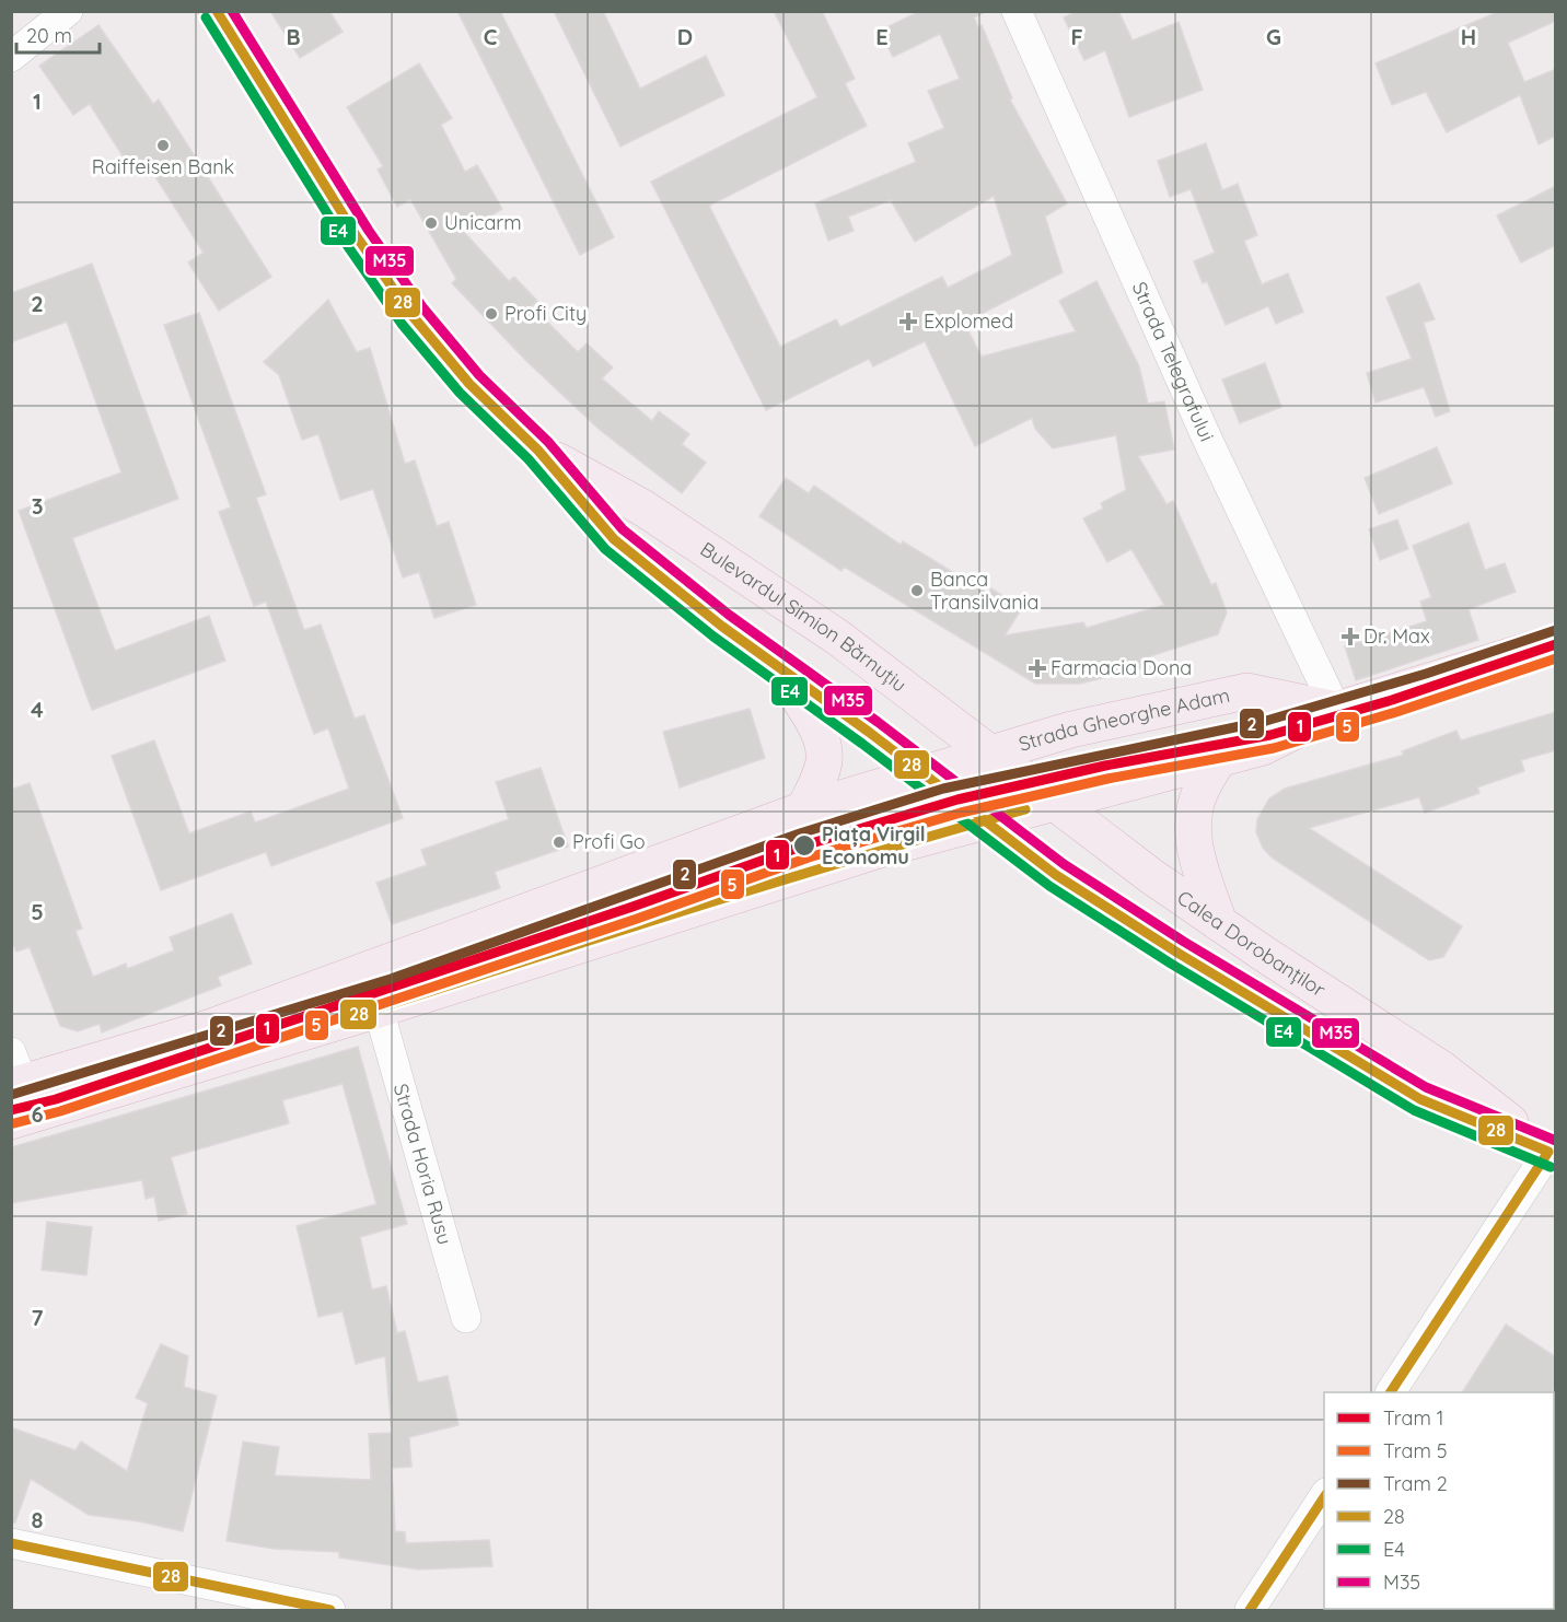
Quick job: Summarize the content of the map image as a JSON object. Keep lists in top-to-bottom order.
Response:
{
  "streets": {
    "main road": ["Bulevardul Simion Bărnuțiu", "Strada Gheorghe Adam", "Calea Dorobanților"],
    "street": ["Strada Telegrafului", "Strada Horia Rusu"]
  },
  "crossings": [
    ["Strada Telegrafului", "Strada Gheorghe Adam"],
    ["Bulevardul Simion Bărnuțiu", "Strada Gheorghe Adam"],
    ["Bulevardul Simion Bărnuțiu", "Calea Dorobanților"],
    ["Strada Gheorghe Adam", "Calea Dorobanților"],
    ["Strada Gheorghe Adam", "Strada Horia Rusu"]
  ],
  "places": {
    "other": [
      "Raiffeisen Bank",
      "Unicarm",
      "Profi City",
      "Banca Transilvania",
      "Profi Go",
      "Piața Virgil Economu"
    ],
    "health": ["Explomed", "Dr. Max", "Farmacia Dona"]
  },
  "lines": [
    "transit line 28",
    "transit line M35",
    "transit line E4",
    "tram line 2",
    "tram line 1",
    "tram line 5"
  ],
  "legend": [
    "Tram 1",
    "Tram 5",
    "Tram 2",
    "28",
    "E4",
    "M35"
  ],
  "scale_bar": "20 m",
  "grid": {
    "columns": [
      "B",
      "C",
      "D",
      "E",
      "F",
      "G",
      "H"
    ],
    "rows": [
      "1",
      "2",
      "3",
      "4",
      "5",
      "6",
      "7",
      "8"
    ]
  }
}
